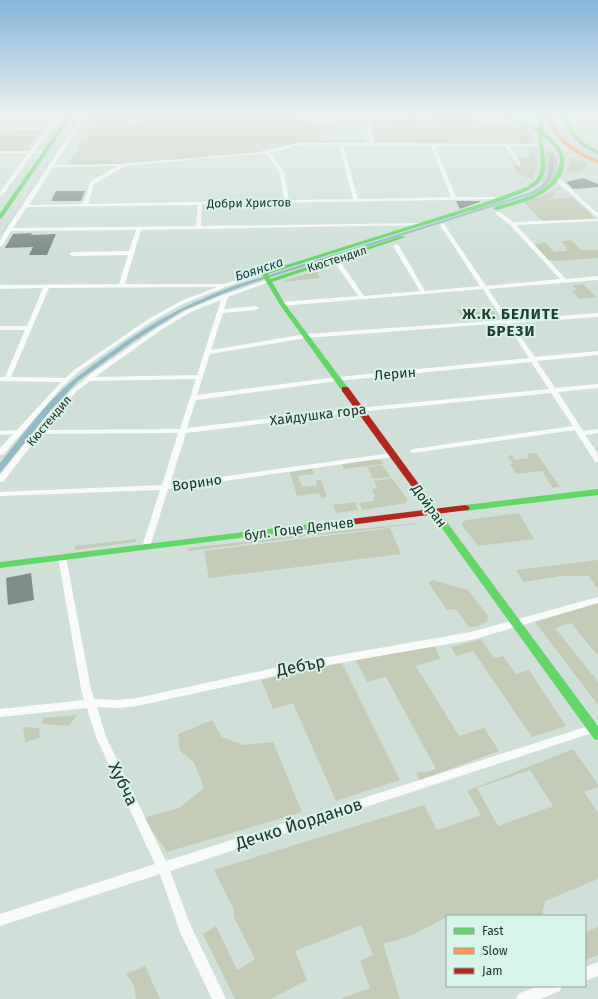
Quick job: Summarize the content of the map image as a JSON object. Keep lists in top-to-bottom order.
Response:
{
  "streets": {
    "street": [
      "Добри Христов",
      "Кюстендил",
      "Лерин",
      "Хайдушка гора",
      "Ворино",
      "Дойран",
      "бул. Гоце Делчев",
      "Дебър",
      "Хубча",
      "Дечко Йорданов"
    ]
  },
  "crossings": [
    ["Добри Христов", "Кюстендил"],
    ["Кюстендил", "Хайдушка гора"],
    ["Кюстендил", "Дойран"],
    ["Лерин", "Дойран"],
    ["Хайдушка гора", "Дойран"],
    ["Ворино", "Дойран"],
    ["Дойран", "бул. Гоце Делчев"],
    ["Дойран", "Дебър"],
    ["Дойран", "Дечко Йорданов"],
    ["бул. Гоце Делчев", "Хубча"],
    ["Дебър", "Хубча"],
    ["Хубча", "Дечко Йорданов"]
  ],
  "districts": ["Ж.К. БЕЛИТЕ БРЕЗИ"],
  "water": ["Боянска"],
  "legend": ["Fast", "Slow", "Jam"]
}
